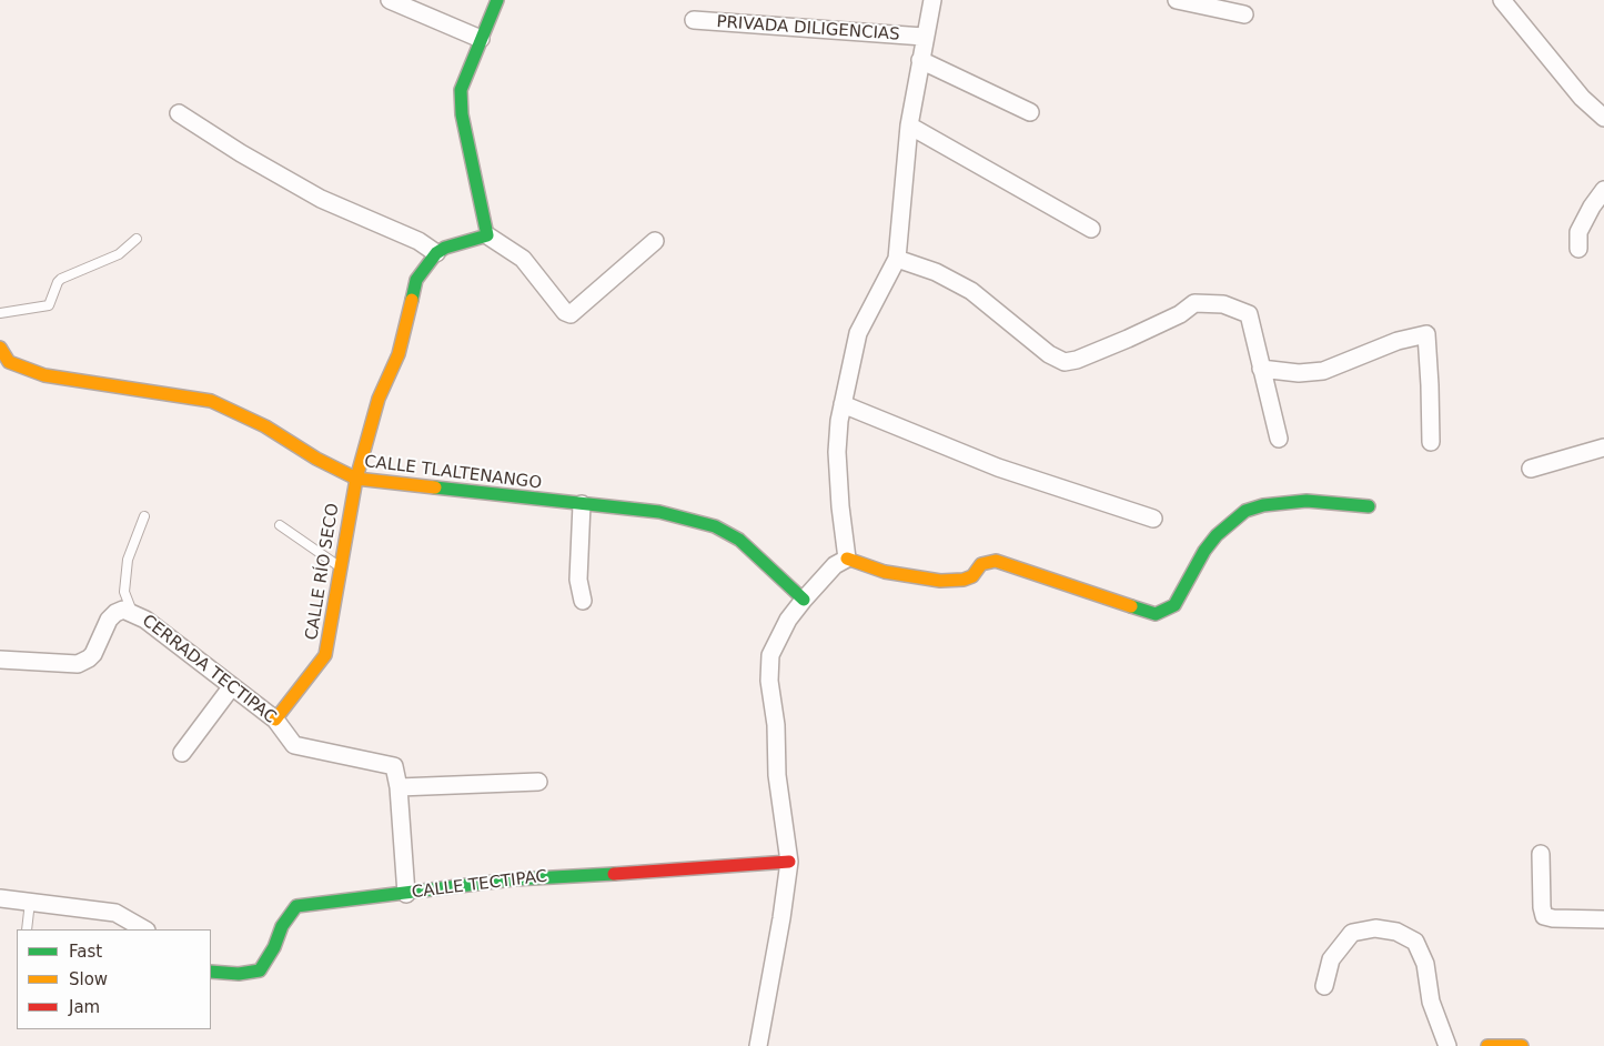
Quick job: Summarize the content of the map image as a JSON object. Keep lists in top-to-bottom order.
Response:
{
  "streets": {
    "street": [
      "PRIVADA DILIGENCIAS",
      "CALLE TLALTENANGO",
      "CALLE RÍO SECO",
      "CERRADA TECTIPAC",
      "CALLE TECTIPAC"
    ]
  },
  "crossings": [
    ["CALLE TLALTENANGO", "CALLE RÍO SECO"],
    ["CALLE RÍO SECO", "CERRADA TECTIPAC"],
    ["CERRADA TECTIPAC", "CALLE TECTIPAC"]
  ],
  "legend": ["Fast", "Slow", "Jam"]
}
